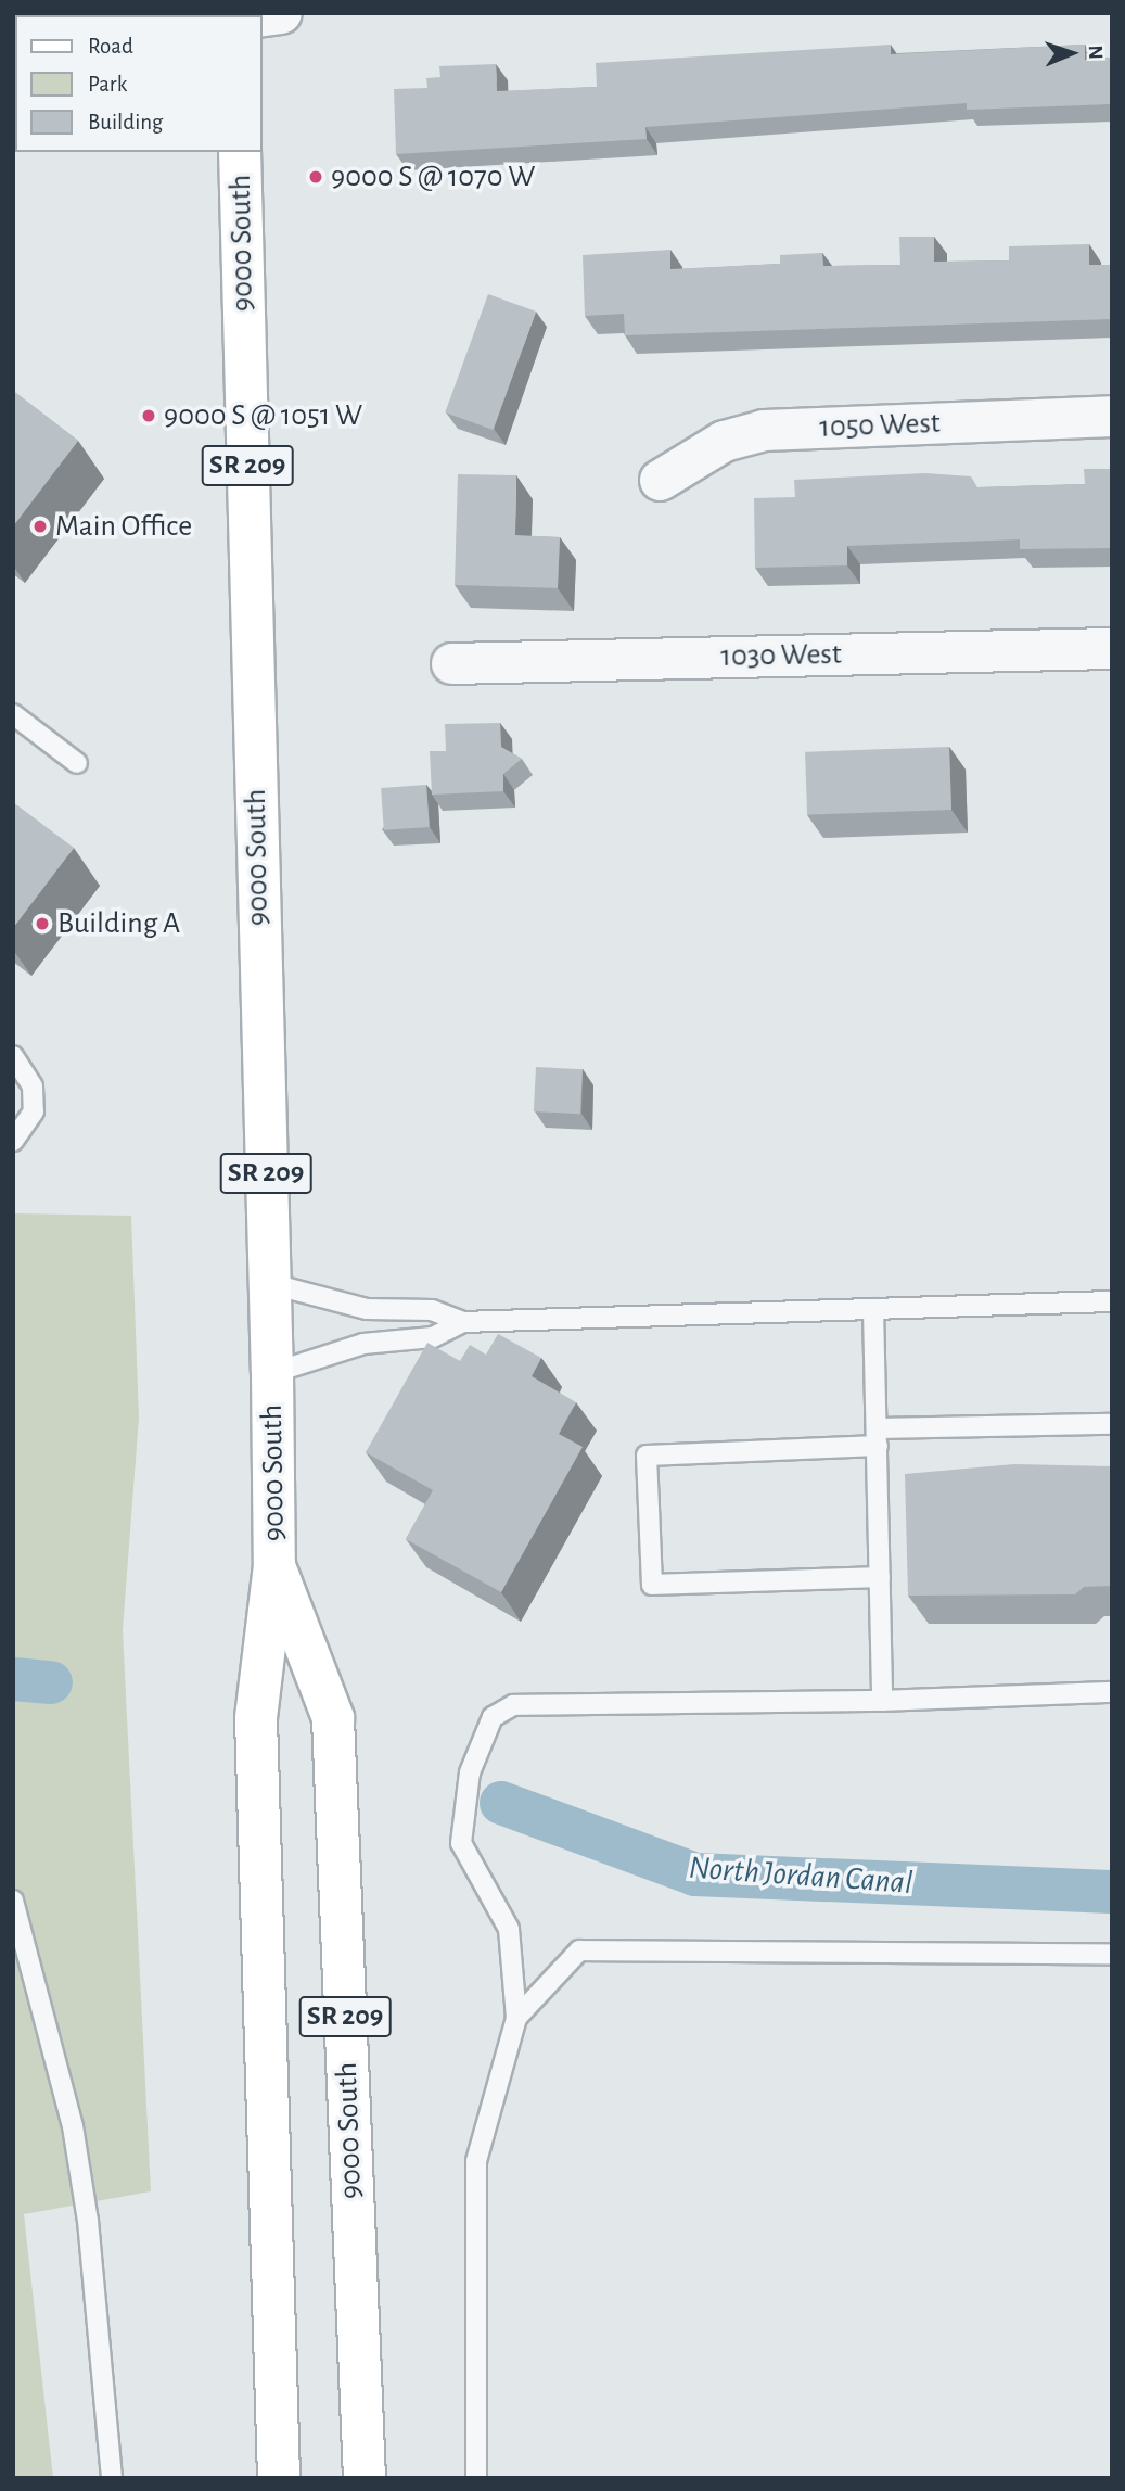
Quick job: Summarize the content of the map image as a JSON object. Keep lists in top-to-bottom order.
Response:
{
  "streets": {
    "main road": ["9000 South", "SR 209"],
    "street": ["1050 West", "1030 West"]
  },
  "water": ["North Jordan Canal"],
  "places": [
    "9000 S @ 1070 W",
    "9000 S @ 1051 W",
    "Main Office",
    "Building A"
  ],
  "legend": ["Road", "Park", "Building"],
  "north": "right"
}
